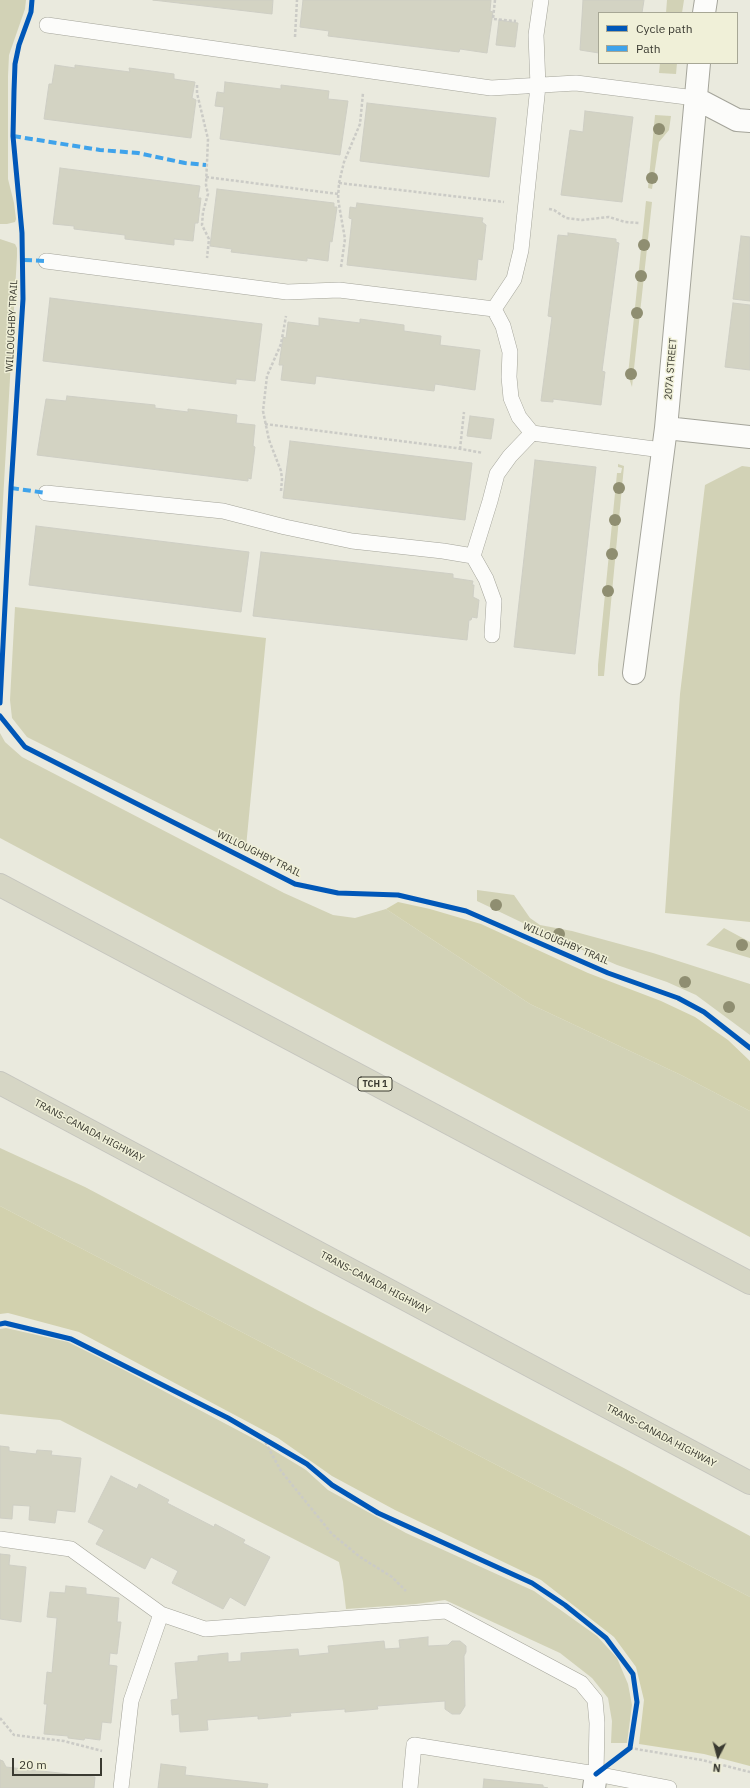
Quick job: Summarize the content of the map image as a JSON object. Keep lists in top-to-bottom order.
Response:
{
  "streets": {
    "highway": ["TCH 1", "TRANS-CANADA HIGHWAY"],
    "street": ["207A STREET"],
    "cycle path": ["WILLOUGHBY TRAIL"]
  },
  "legend": ["Cycle path", "Path"],
  "scale_bar": "20 m",
  "north": "bottom"
}
